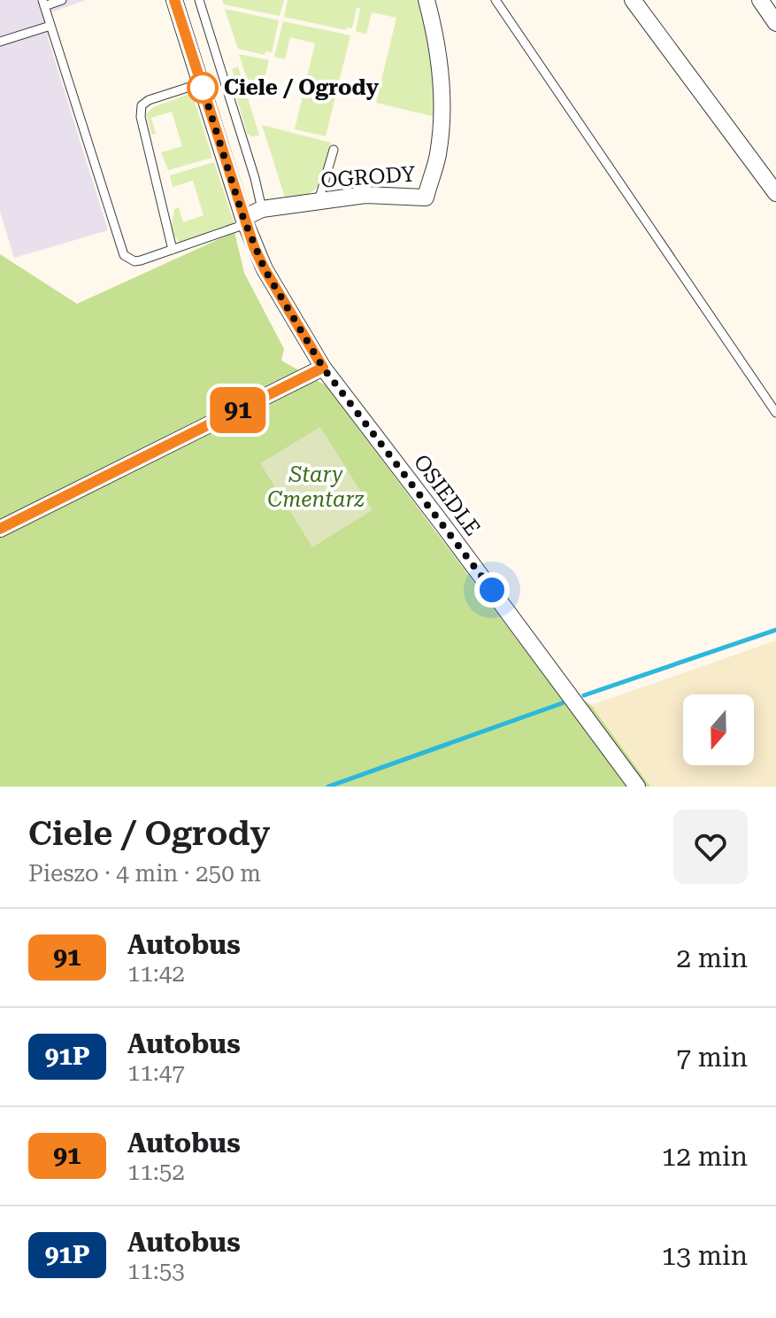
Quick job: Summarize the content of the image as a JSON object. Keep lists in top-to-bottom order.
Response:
{
  "streets": {
    "street": ["OGRODY", "OSIEDLE"]
  },
  "crossings": [
    ["OGRODY", "OSIEDLE"]
  ],
  "parks": ["Stary Cmentarz"],
  "places": ["Ciele / Ogrody"],
  "lines": ["bus line 91"],
  "north": "bottom",
  "page": {
    "on_map": "91",
    "heading": ["Ciele / Ogrody", "Pieszo · 4 min · 250 m"],
    "list": [
      {
        "mark": "91",
        "name": "Autobus",
        "note": "11:42",
        "value": "2 min"
      },
      {
        "mark": "91P",
        "name": "Autobus",
        "note": "11:47",
        "value": "7 min"
      },
      {
        "mark": "91",
        "name": "Autobus",
        "note": "11:52",
        "value": "12 min"
      },
      {
        "mark": "91P",
        "name": "Autobus",
        "note": "11:53",
        "value": "13 min"
      }
    ]
  }
}
